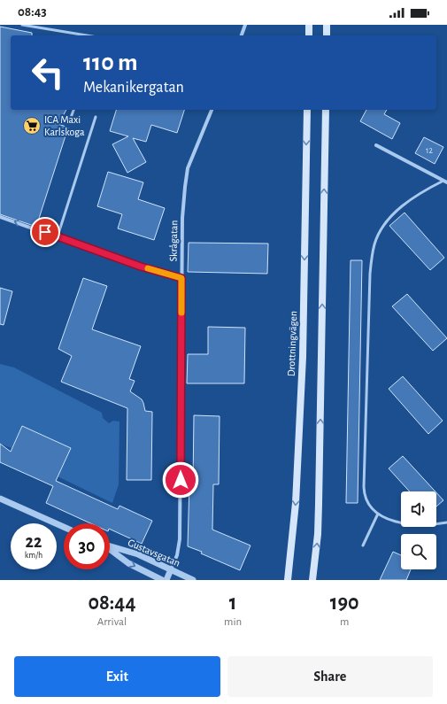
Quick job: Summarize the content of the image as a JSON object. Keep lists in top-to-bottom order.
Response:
{
  "streets": {
    "main road": ["Drottningvägen"],
    "street": ["Skrågatan", "Gustavsgatan"]
  },
  "crossings": [
    ["Skrågatan", "Gustavsgatan"]
  ],
  "places": {
    "supermarket": ["ICA Maxi Karlskoga"]
  },
  "house_numbers": ["12"],
  "page": {
    "status": "08:43",
    "turn": ["110 m", "Mekanikergatan"],
    "speed": "22 km/h",
    "limit": "30",
    "eta": [
      "08:44",
      "Arrival",
      "1",
      "min",
      "190",
      "m"
    ],
    "buttons": ["Exit", "Share"]
  }
}
